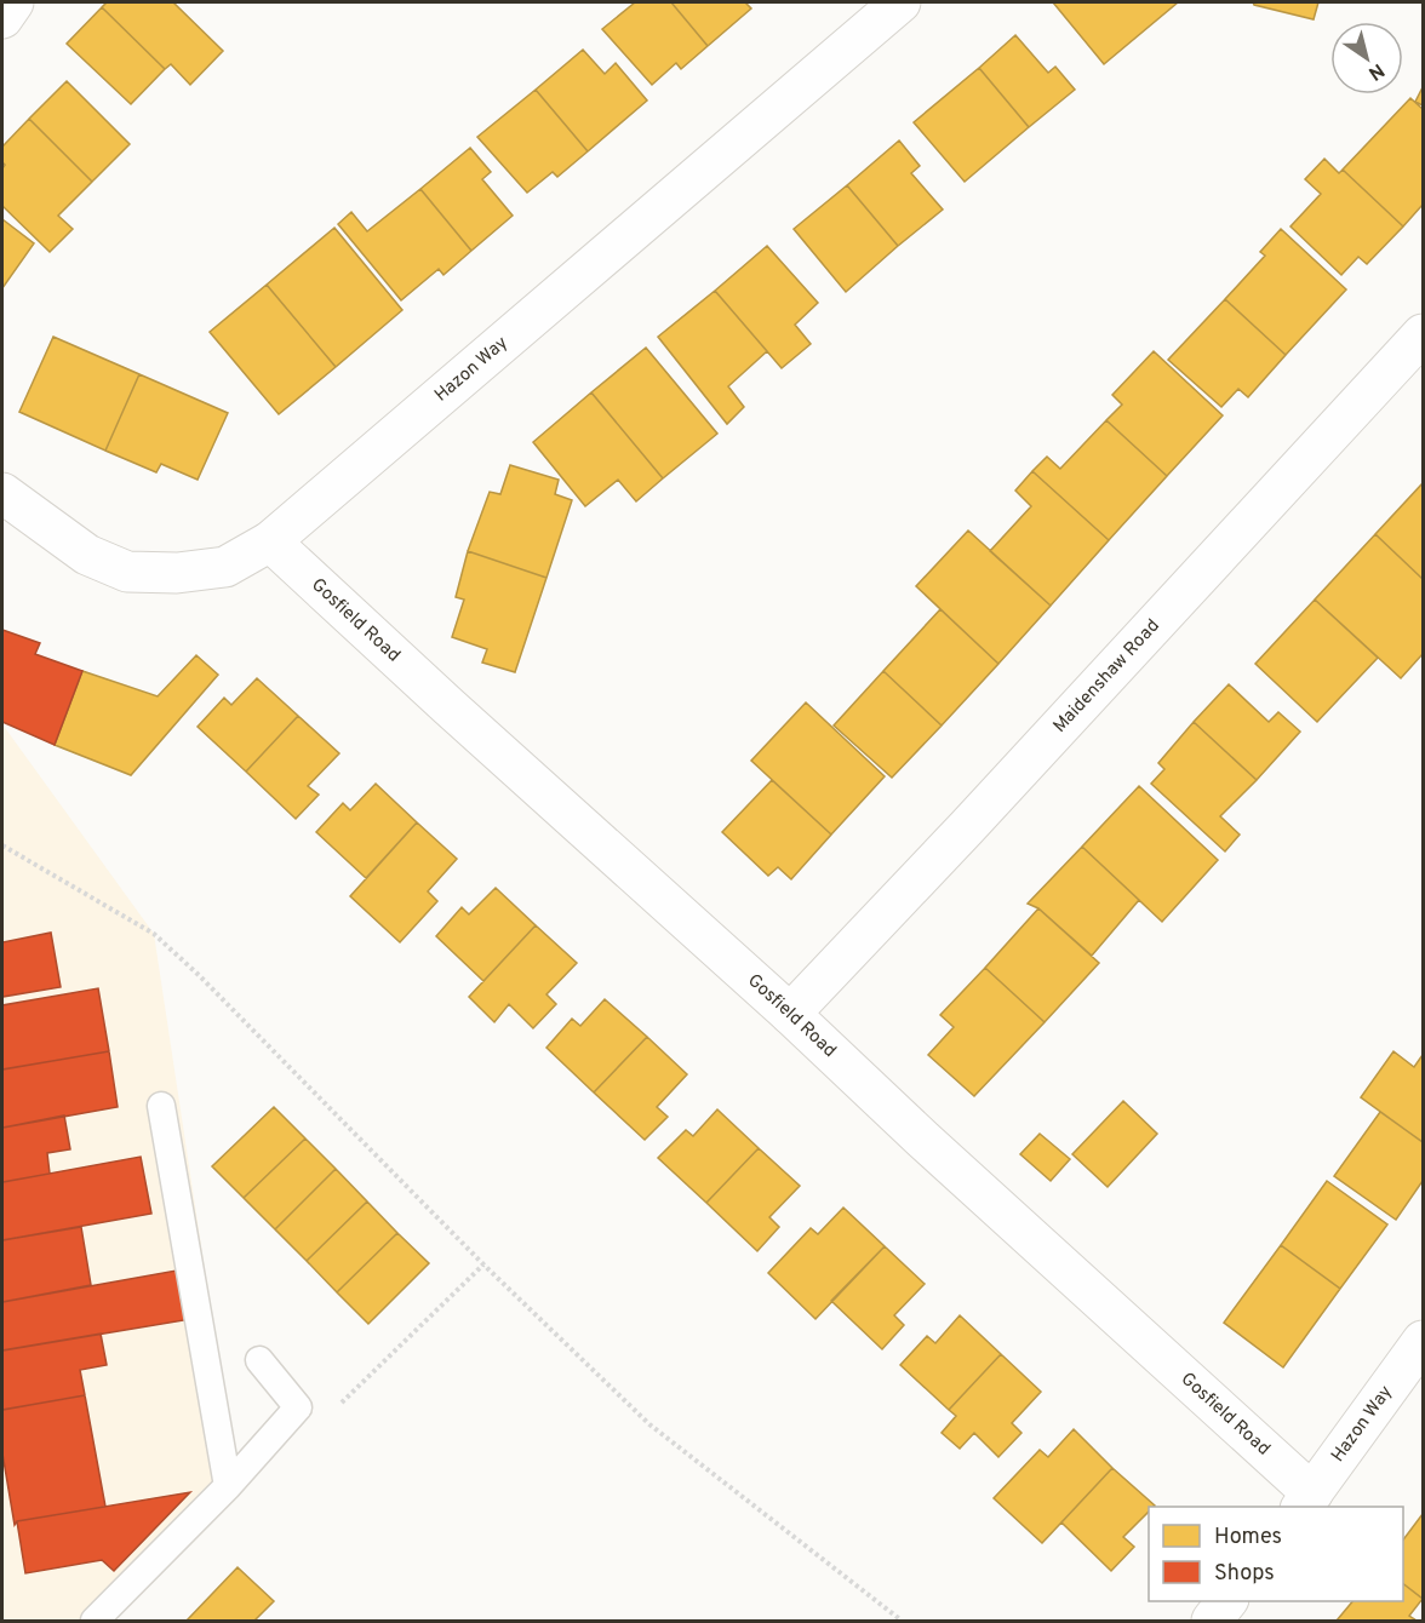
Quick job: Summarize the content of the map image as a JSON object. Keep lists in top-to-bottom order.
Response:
{
  "streets": {
    "street": ["Hazon Way", "Gosfield Road", "Maidenshaw Road"]
  },
  "crossings": [
    ["Hazon Way", "Gosfield Road"],
    ["Gosfield Road", "Maidenshaw Road"]
  ],
  "legend": ["Homes", "Shops"],
  "north": "bottom right"
}
